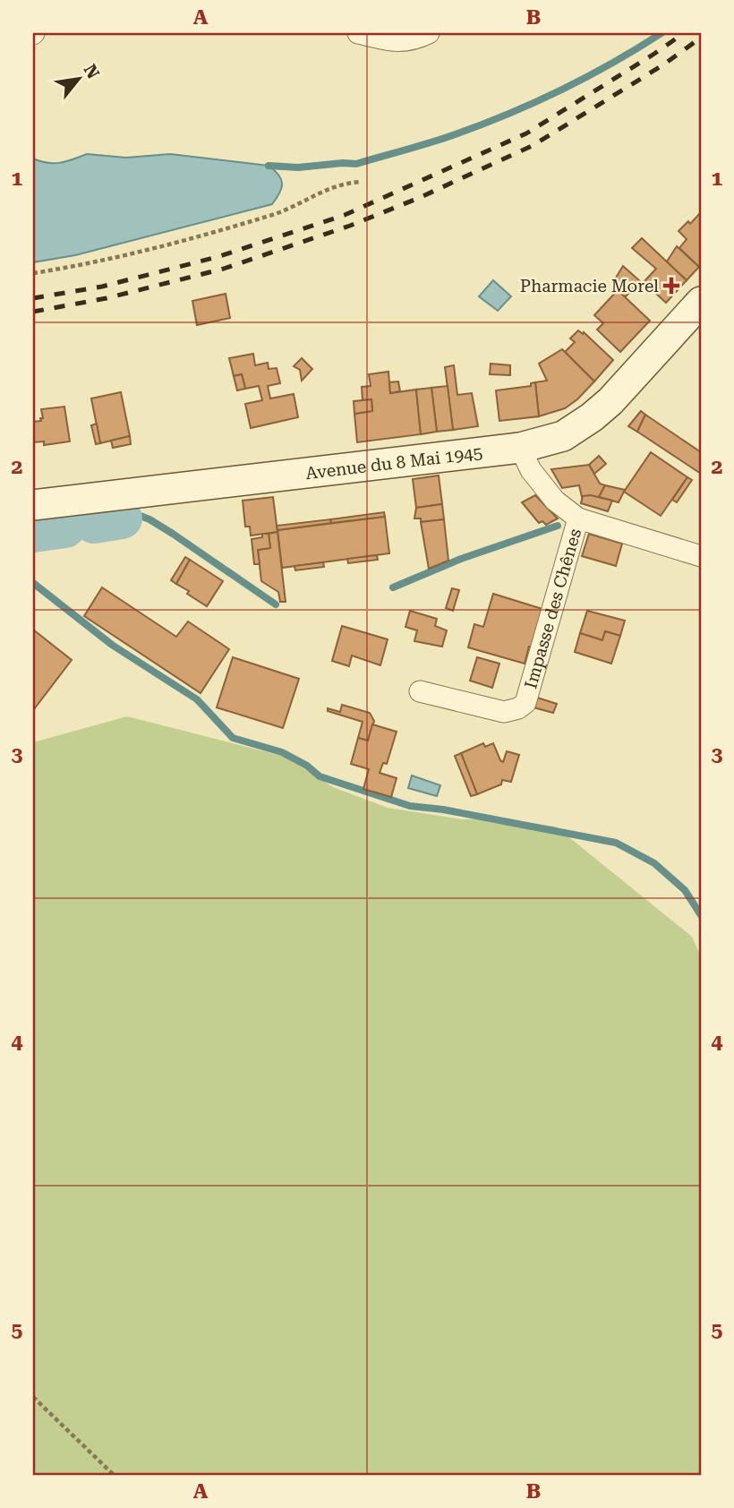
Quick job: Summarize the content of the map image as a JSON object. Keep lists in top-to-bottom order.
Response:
{
  "streets": {
    "main road": ["Avenue du 8 Mai 1945"],
    "street": ["Impasse des Chênes"]
  },
  "places": {
    "health": ["Pharmacie Morel"]
  },
  "north": "top right",
  "grid": {
    "columns": ["A", "B"],
    "rows": [
      "1",
      "2",
      "3",
      "4",
      "5"
    ]
  }
}
